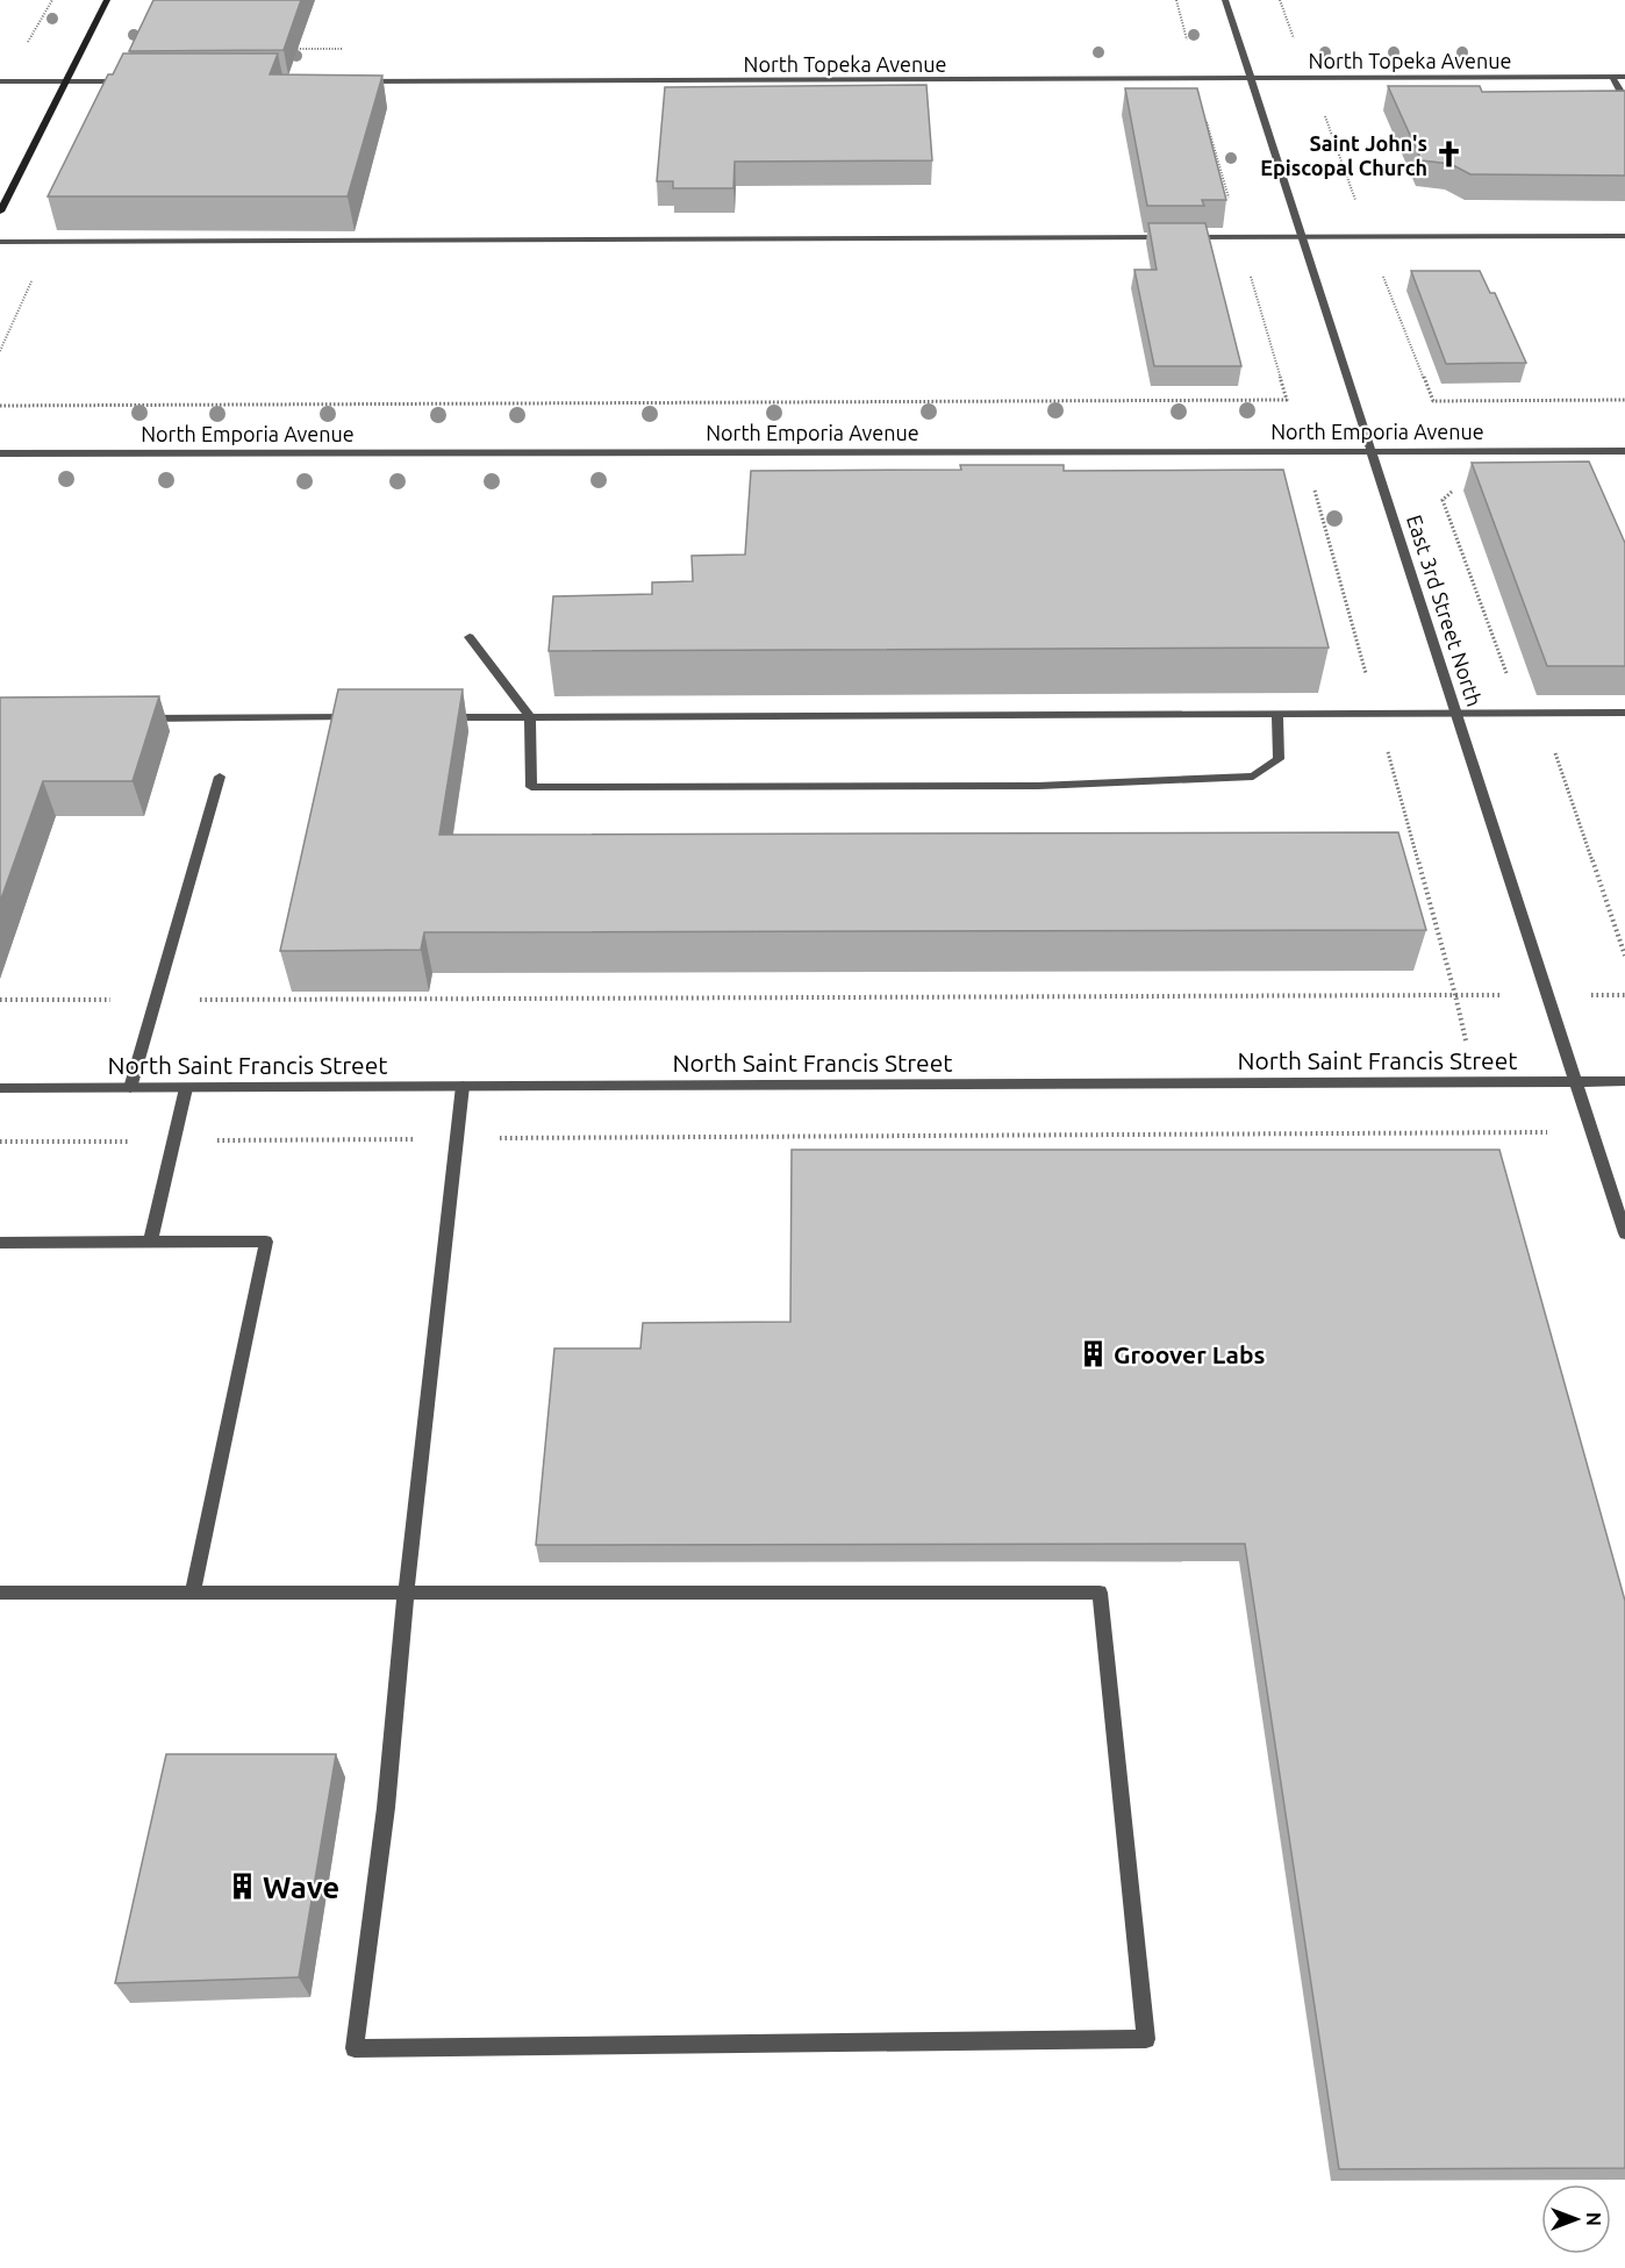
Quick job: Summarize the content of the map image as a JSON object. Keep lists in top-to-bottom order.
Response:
{
  "streets": {
    "street": [
      "North Topeka Avenue",
      "North Emporia Avenue",
      "East 3rd Street North",
      "North Saint Francis Street"
    ]
  },
  "crossings": [
    ["North Topeka Avenue", "East 3rd Street North"],
    ["North Emporia Avenue", "East 3rd Street North"],
    ["East 3rd Street North", "North Saint Francis Street"]
  ],
  "places": {
    "church": ["Saint John's Episcopal Church"],
    "building": ["Groover Labs", "Wave"]
  },
  "north": "right"
}
